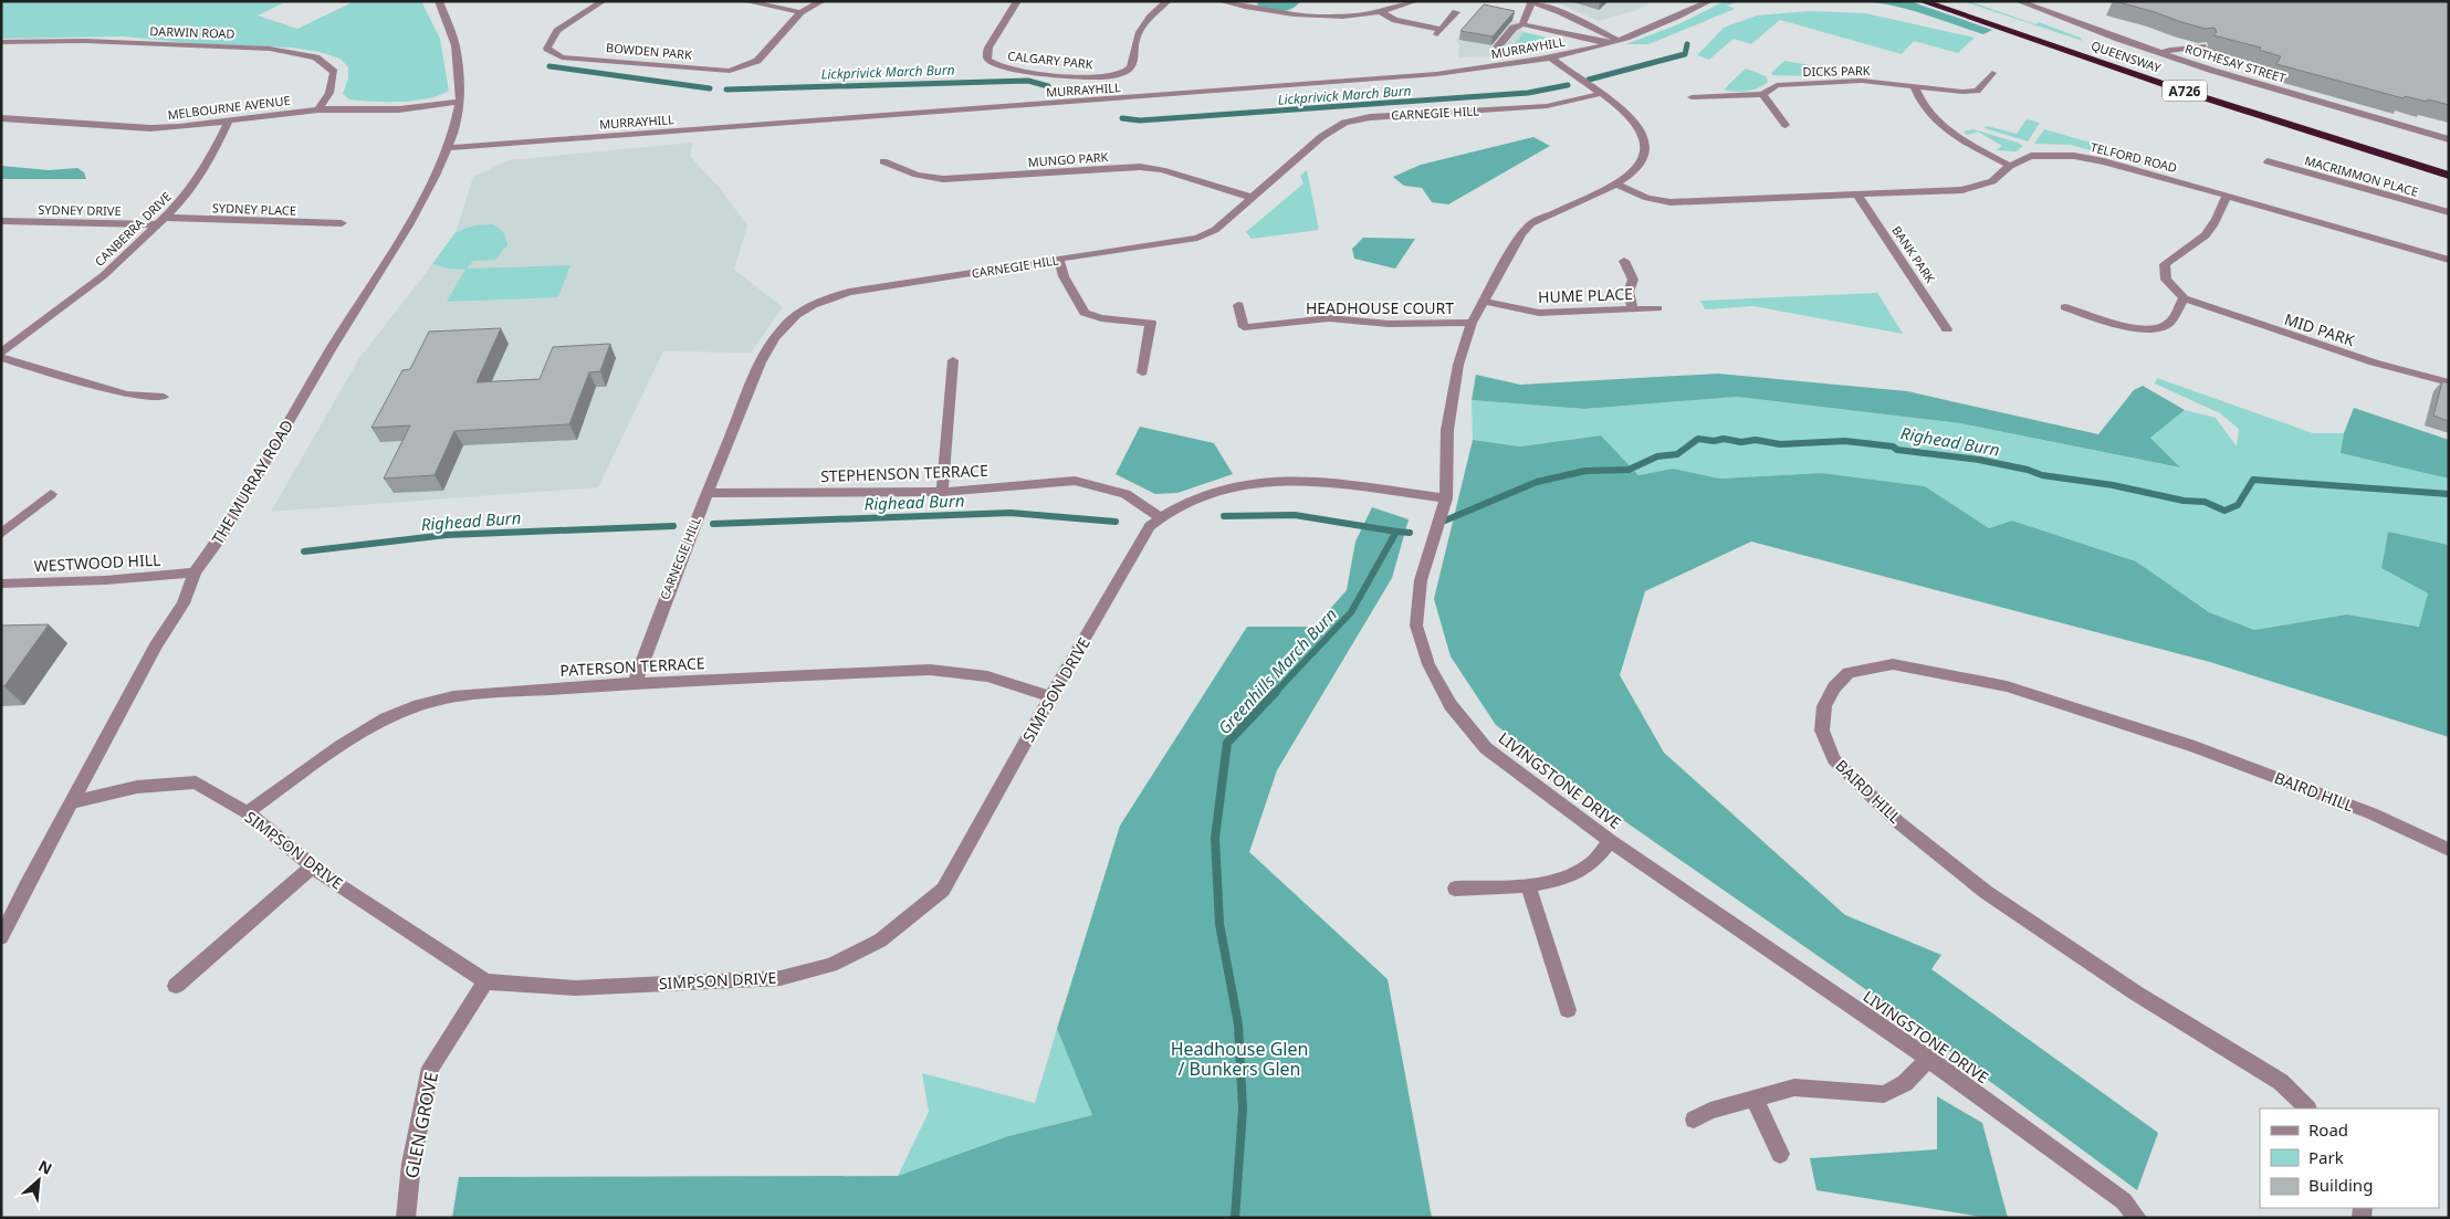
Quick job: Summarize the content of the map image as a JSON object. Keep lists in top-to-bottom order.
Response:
{
  "streets": {
    "highway": ["QUEENSWAY", "A726"],
    "street": [
      "DARWIN ROAD",
      "MURRAYHILL",
      "BOWDEN PARK",
      "CALGARY PARK",
      "ROTHESAY STREET",
      "DICKS PARK",
      "MELBOURNE AVENUE",
      "CARNEGIE HILL",
      "TELFORD ROAD",
      "MUNGO PARK",
      "MACRIMMON PLACE",
      "SYDNEY PLACE",
      "SYDNEY DRIVE",
      "CANBERRA DRIVE",
      "BANK PARK",
      "HUME PLACE",
      "HEADHOUSE COURT",
      "MID PARK",
      "STEPHENSON TERRACE",
      "THE MURRAY ROAD",
      "WESTWOOD HILL",
      "PATERSON TERRACE",
      "SIMPSON DRIVE",
      "LIVINGSTONE DRIVE",
      "BAIRD HILL",
      "GLEN GROVE"
    ]
  },
  "crossings": [
    ["DARWIN ROAD", "MELBOURNE AVENUE"],
    ["MURRAYHILL", "THE MURRAY ROAD"],
    ["MURRAYHILL", "LIVINGSTONE DRIVE"],
    ["MELBOURNE AVENUE", "CANBERRA DRIVE"],
    ["MELBOURNE AVENUE", "THE MURRAY ROAD"],
    ["CARNEGIE HILL", "MUNGO PARK"],
    ["CARNEGIE HILL", "STEPHENSON TERRACE"],
    ["CARNEGIE HILL", "PATERSON TERRACE"],
    ["CARNEGIE HILL", "LIVINGSTONE DRIVE"],
    ["TELFORD ROAD", "BANK PARK"],
    ["TELFORD ROAD", "LIVINGSTONE DRIVE"],
    ["SYDNEY PLACE", "SYDNEY DRIVE"],
    ["SYDNEY PLACE", "CANBERRA DRIVE"],
    ["SYDNEY DRIVE", "CANBERRA DRIVE"],
    ["HUME PLACE", "LIVINGSTONE DRIVE"],
    ["HEADHOUSE COURT", "LIVINGSTONE DRIVE"],
    ["STEPHENSON TERRACE", "SIMPSON DRIVE"],
    ["THE MURRAY ROAD", "WESTWOOD HILL"],
    ["THE MURRAY ROAD", "SIMPSON DRIVE"],
    ["PATERSON TERRACE", "SIMPSON DRIVE"],
    ["SIMPSON DRIVE", "LIVINGSTONE DRIVE"],
    ["SIMPSON DRIVE", "GLEN GROVE"]
  ],
  "water": ["Lickprivick March Burn", "Righead Burn", "Greenhills March Burn"],
  "parks": ["Headhouse Glen / Bunkers Glen"],
  "legend": ["Road", "Park", "Building"],
  "north": "top right"
}
